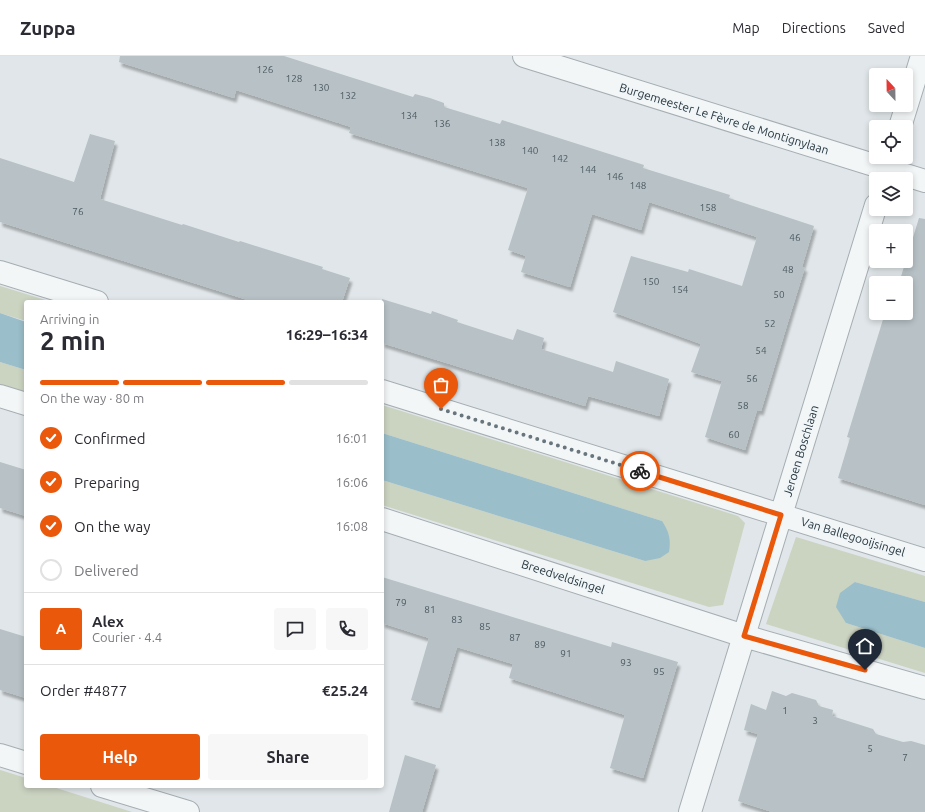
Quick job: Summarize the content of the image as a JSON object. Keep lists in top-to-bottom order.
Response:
{
  "streets": {
    "street": [
      "Burgemeester Le Fèvre de Montignylaan",
      "Jeroen Boschlaan",
      "Van Ballegooijsingel",
      "Breedveldsingel"
    ]
  },
  "crossings": [
    ["Jeroen Boschlaan", "Van Ballegooijsingel"],
    ["Jeroen Boschlaan", "Breedveldsingel"]
  ],
  "house_numbers": [
    "126",
    "128",
    "130",
    "132",
    "134",
    "136",
    "138",
    "140",
    "142",
    "144",
    "146",
    "148",
    "158",
    "76",
    "46",
    "48",
    "150",
    "154",
    "50",
    "52",
    "54",
    "56",
    "58",
    "60",
    "79",
    "81",
    "83",
    "85",
    "87",
    "89",
    "91",
    "93",
    "95",
    "1",
    "3",
    "5",
    "7"
  ],
  "north": "top",
  "page": {
    "header": "Zuppa",
    "nav": ["Map", "Directions", "Saved"],
    "map_buttons": ["+", "−"],
    "heading": ["2 min", "Arriving in", "16:29–16:34"],
    "panel": [
      "Alex",
      "Courier · 4.4",
      "Order #4877",
      "€25.24"
    ],
    "bar": "On the way · 80 m",
    "list": [
      ["Confirmed", "16:01"],
      ["Preparing", "16:06"],
      ["On the way", "16:08"],
      "Delivered"
    ],
    "round": "A",
    "buttons": ["Help", "Share"]
  }
}
